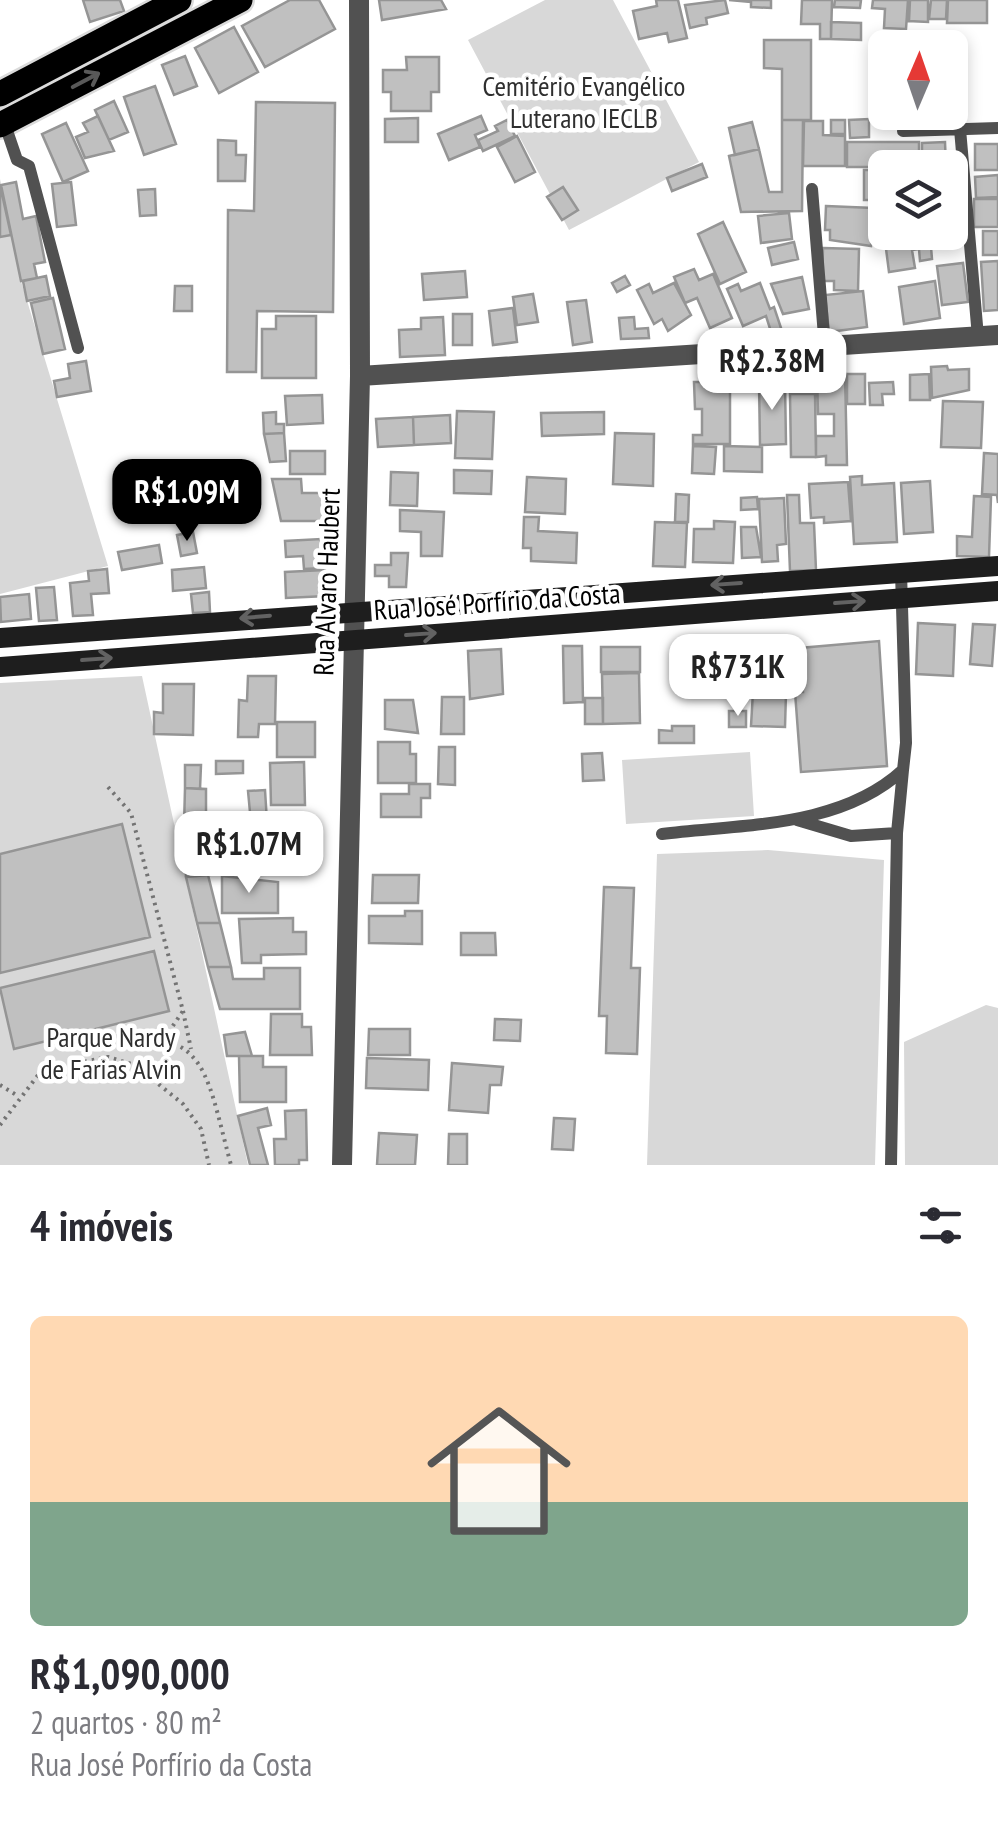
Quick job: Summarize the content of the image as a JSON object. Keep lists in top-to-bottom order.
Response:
{
  "streets": {
    "street": ["Rua Alvaro Haubert", "Rua José Porfírio da Costa"]
  },
  "crossings": [
    ["Rua Alvaro Haubert", "Rua José Porfírio da Costa"]
  ],
  "parks": ["Cemitério Evangélico Luterano IECLB", "Parque Nardy de Farias Alvin"],
  "north": "top",
  "page": {
    "price": [
      "R$2.38M",
      "R$1.09M",
      "R$731K",
      "R$1.07M"
    ],
    "heading": "4 imóveis",
    "list": [
      {
        "name": "R$1,090,000",
        "note": "2 quartos · 80 m² · Rua José Porfírio da Costa"
      }
    ]
  }
}
